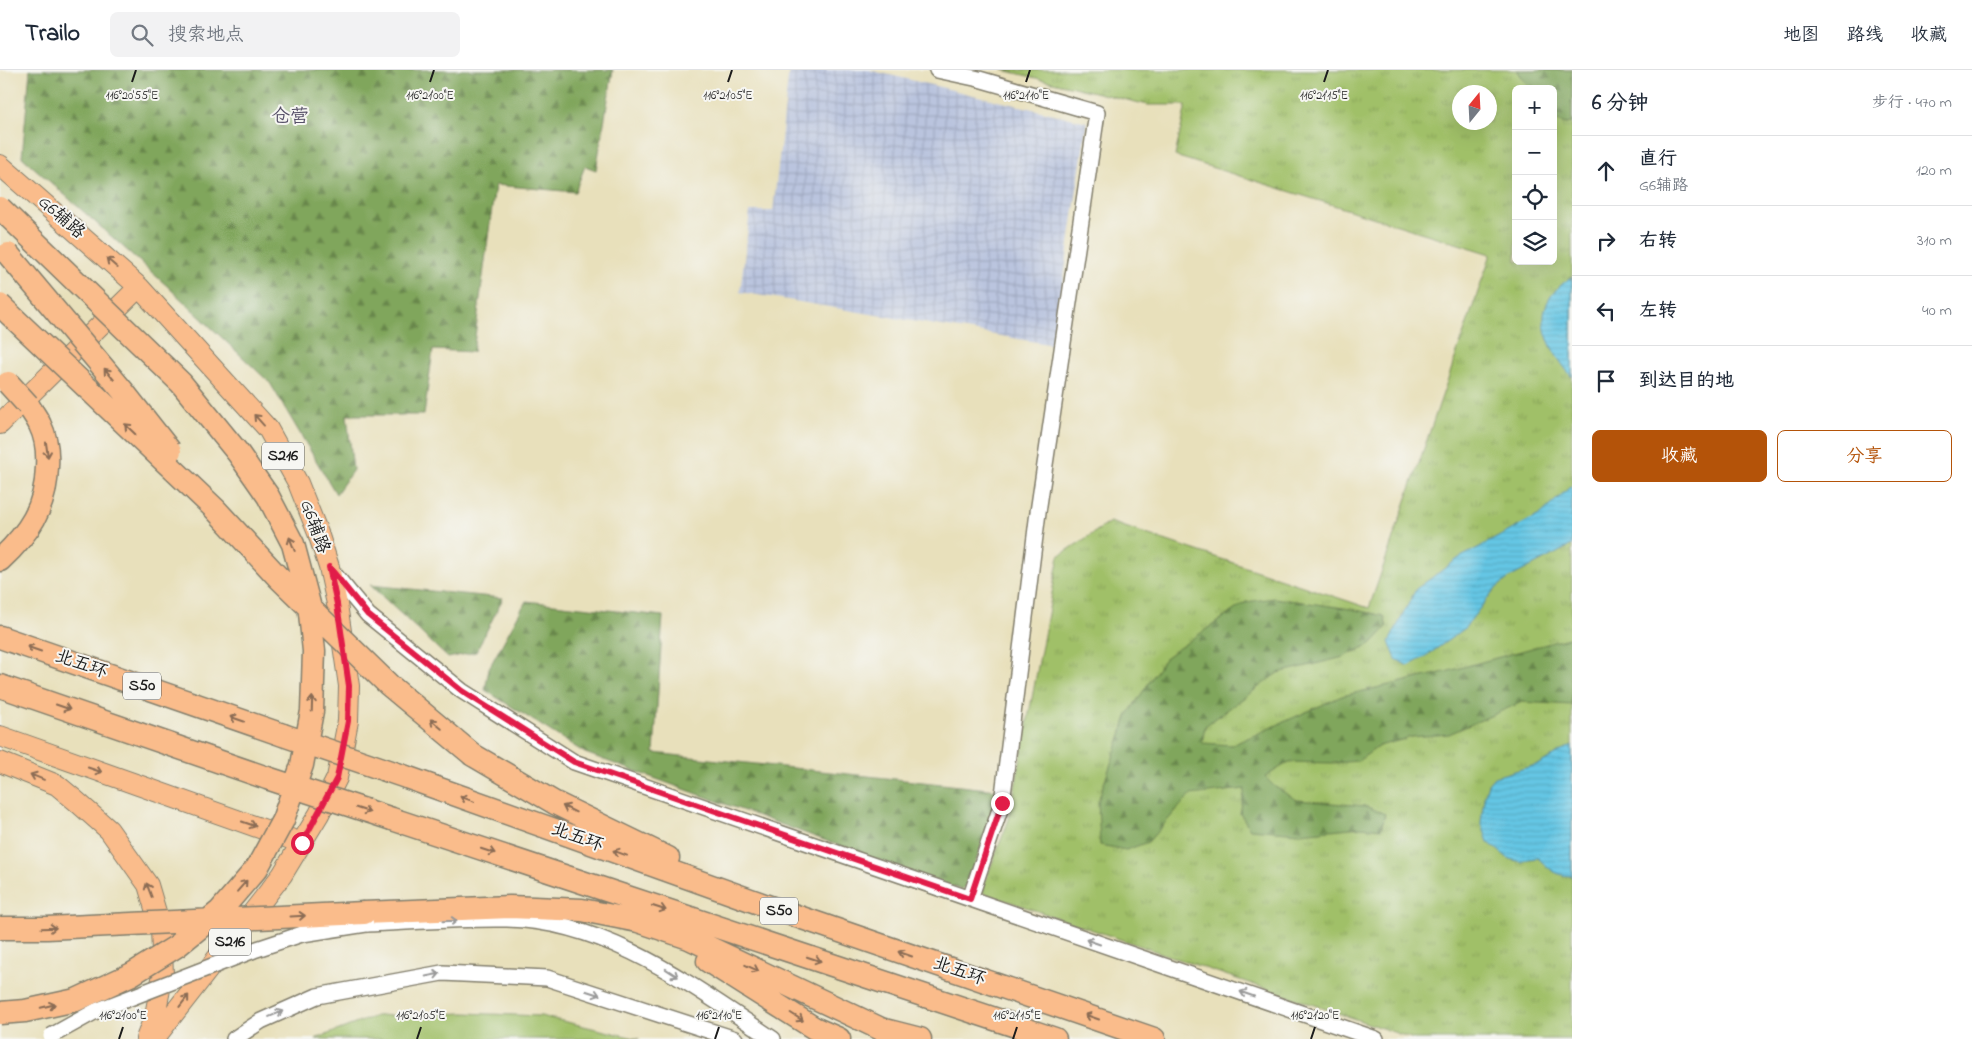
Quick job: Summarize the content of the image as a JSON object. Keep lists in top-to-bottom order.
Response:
{
  "streets": {
    "highway": ["北五环", "S50"],
    "main road": ["G6辅路", "S216"]
  },
  "one_way": ["G6辅路"],
  "districts": ["仓营"],
  "north": "top",
  "page": {
    "header": "Trailo",
    "search": "搜索地点",
    "nav": ["地图", "路线", "收藏"],
    "heading": ["6 分钟", "步行 · 470 m"],
    "map_buttons": ["+", "−"],
    "list": [
      ["直行", "G6辅路", "120 m"],
      ["右转", "310 m"],
      ["左转", "40 m"],
      "到达目的地"
    ],
    "buttons": ["收藏", "分享"]
  },
  "coordinates": [
    "116°20'55\"E",
    "116°21'00\"E",
    "116°21'05\"E",
    "116°21'10\"E",
    "116°21'15\"E",
    "116°21'20\"E"
  ]
}
